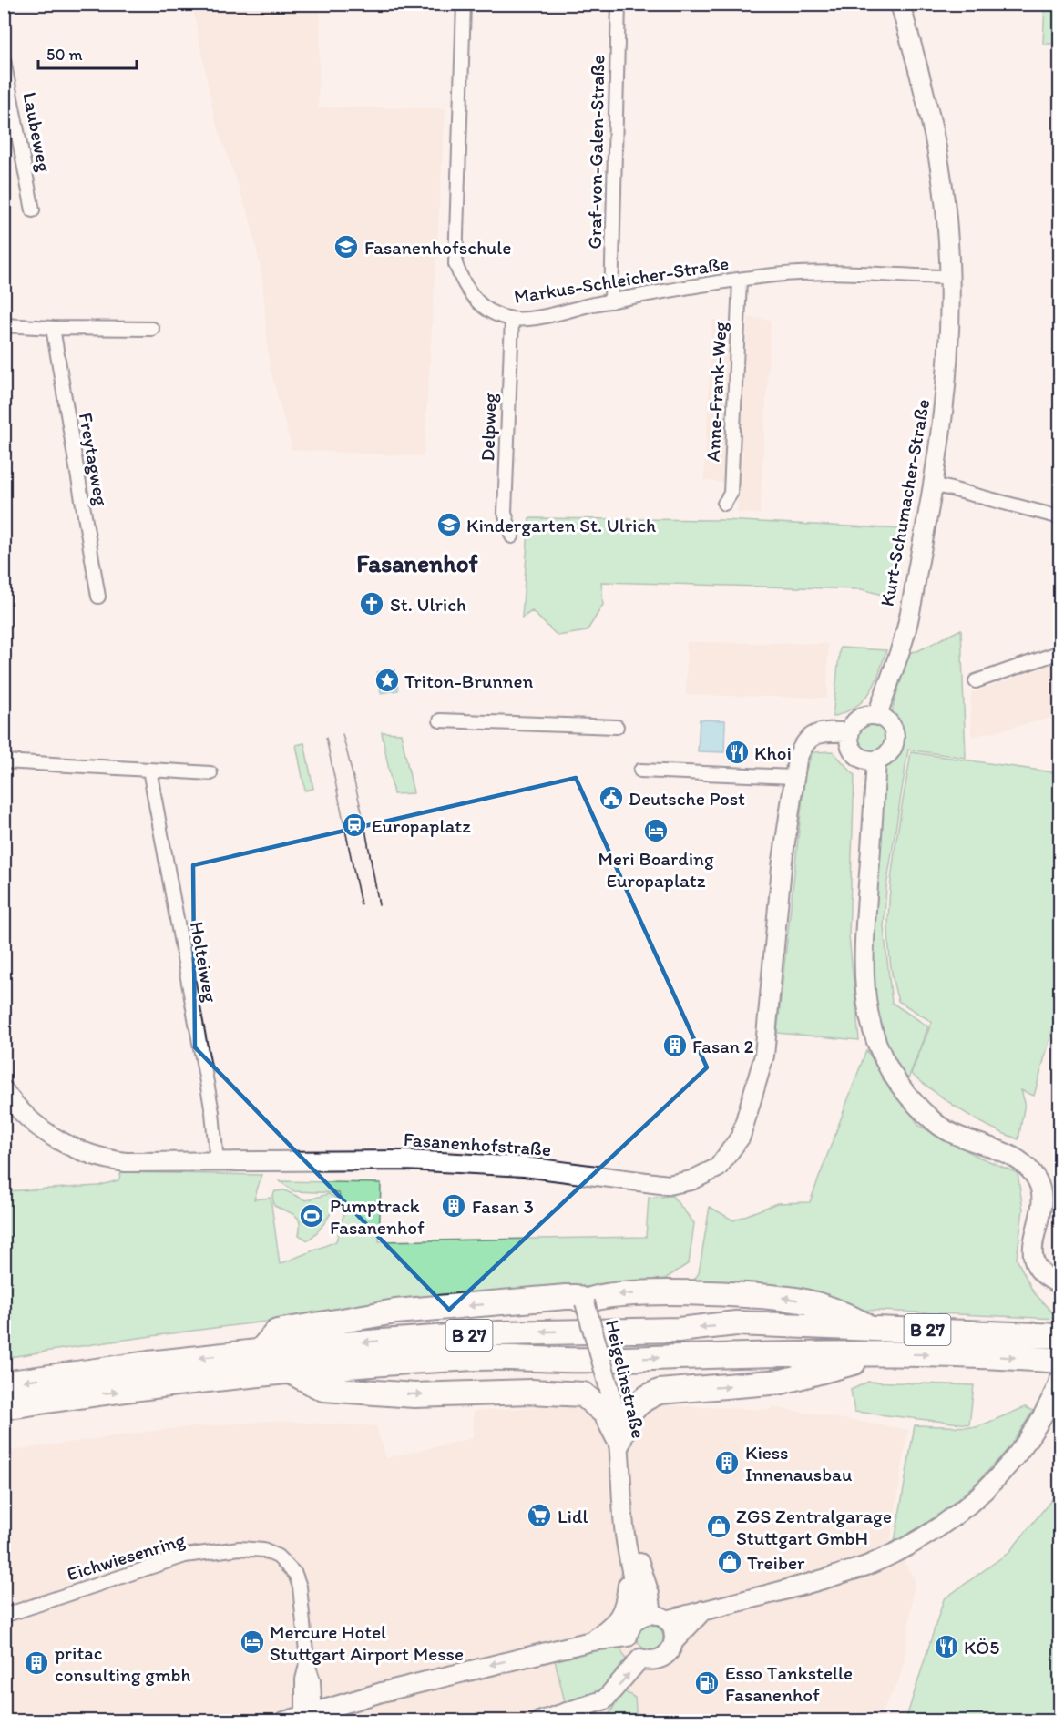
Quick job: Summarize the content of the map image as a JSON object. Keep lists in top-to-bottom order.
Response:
{
  "streets": {
    "highway": ["B 27"],
    "street": [
      "Laubeweg",
      "Graf-von-Galen-Straße",
      "Markus-Schleicher-Straße",
      "Anne-Frank-Weg",
      "Delpweg",
      "Freytagweg",
      "Kurt-Schumacher-Straße",
      "Holteiweg",
      "Fasanenhofstraße",
      "Heigelinstraße",
      "Eichwiesenring"
    ]
  },
  "crossings": [
    ["Graf-von-Galen-Straße", "Markus-Schleicher-Straße"],
    ["Markus-Schleicher-Straße", "Anne-Frank-Weg"],
    ["Markus-Schleicher-Straße", "Delpweg"],
    ["Markus-Schleicher-Straße", "Kurt-Schumacher-Straße"],
    ["Holteiweg", "Fasanenhofstraße"]
  ],
  "districts": ["Fasanenhof"],
  "places": {
    "school or university": ["Fasanenhofschule", "Kindergarten St. Ulrich"],
    "church": ["St. Ulrich"],
    "place": ["Triton-Brunnen"],
    "restaurant": ["Khoi", "KÖ5"],
    "public building": ["Deutsche Post"],
    "station": ["Europaplatz"],
    "hotel": ["Meri Boarding Europaplatz", "Mercure Hotel Stuttgart Airport Messe"],
    "building": [
      "Fasan 2",
      "Fasan 3",
      "Kiess Innenausbau",
      "pritac consulting gmbh"
    ],
    "sports": ["Pumptrack Fasanenhof"],
    "supermarket": ["Lidl"],
    "shop": ["ZGS Zentralgarage Stuttgart GmbH", "Treiber"],
    "fuel station": ["Esso Tankstelle Fasanenhof"]
  },
  "scale_bar": "50 m"
}
